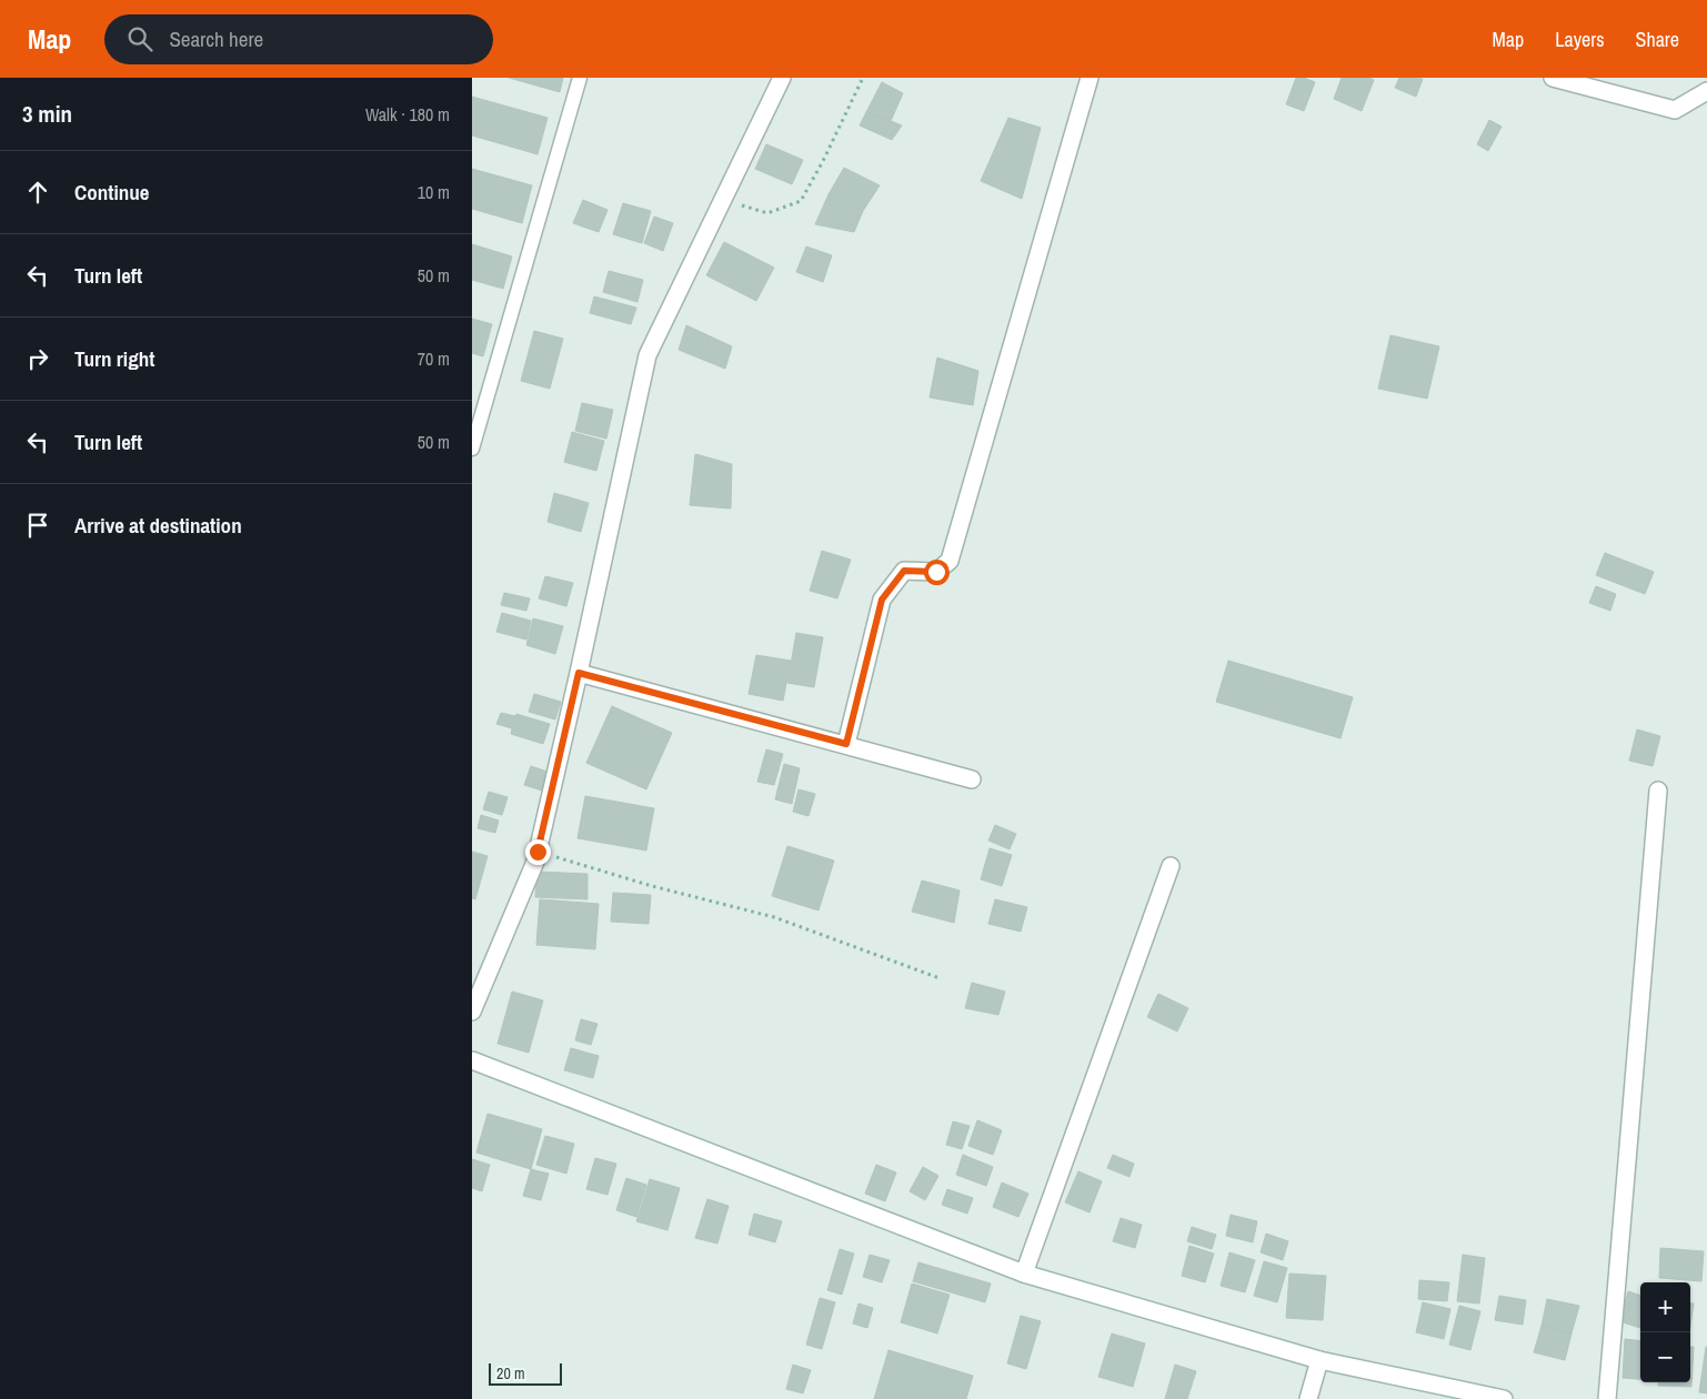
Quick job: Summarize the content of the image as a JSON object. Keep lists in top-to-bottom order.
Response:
{
  "scale_bar": "20 m",
  "page": {
    "header": "Map",
    "search": "Search here",
    "nav": ["Map", "Layers", "Share"],
    "heading": ["3 min", "Walk · 180 m"],
    "list": [
      ["Continue", "10 m"],
      ["Turn left", "50 m"],
      ["Turn right", "70 m"],
      ["Turn left", "50 m"],
      "Arrive at destination"
    ],
    "map_buttons": ["+", "−"],
    "scale": "20 m"
  }
}
